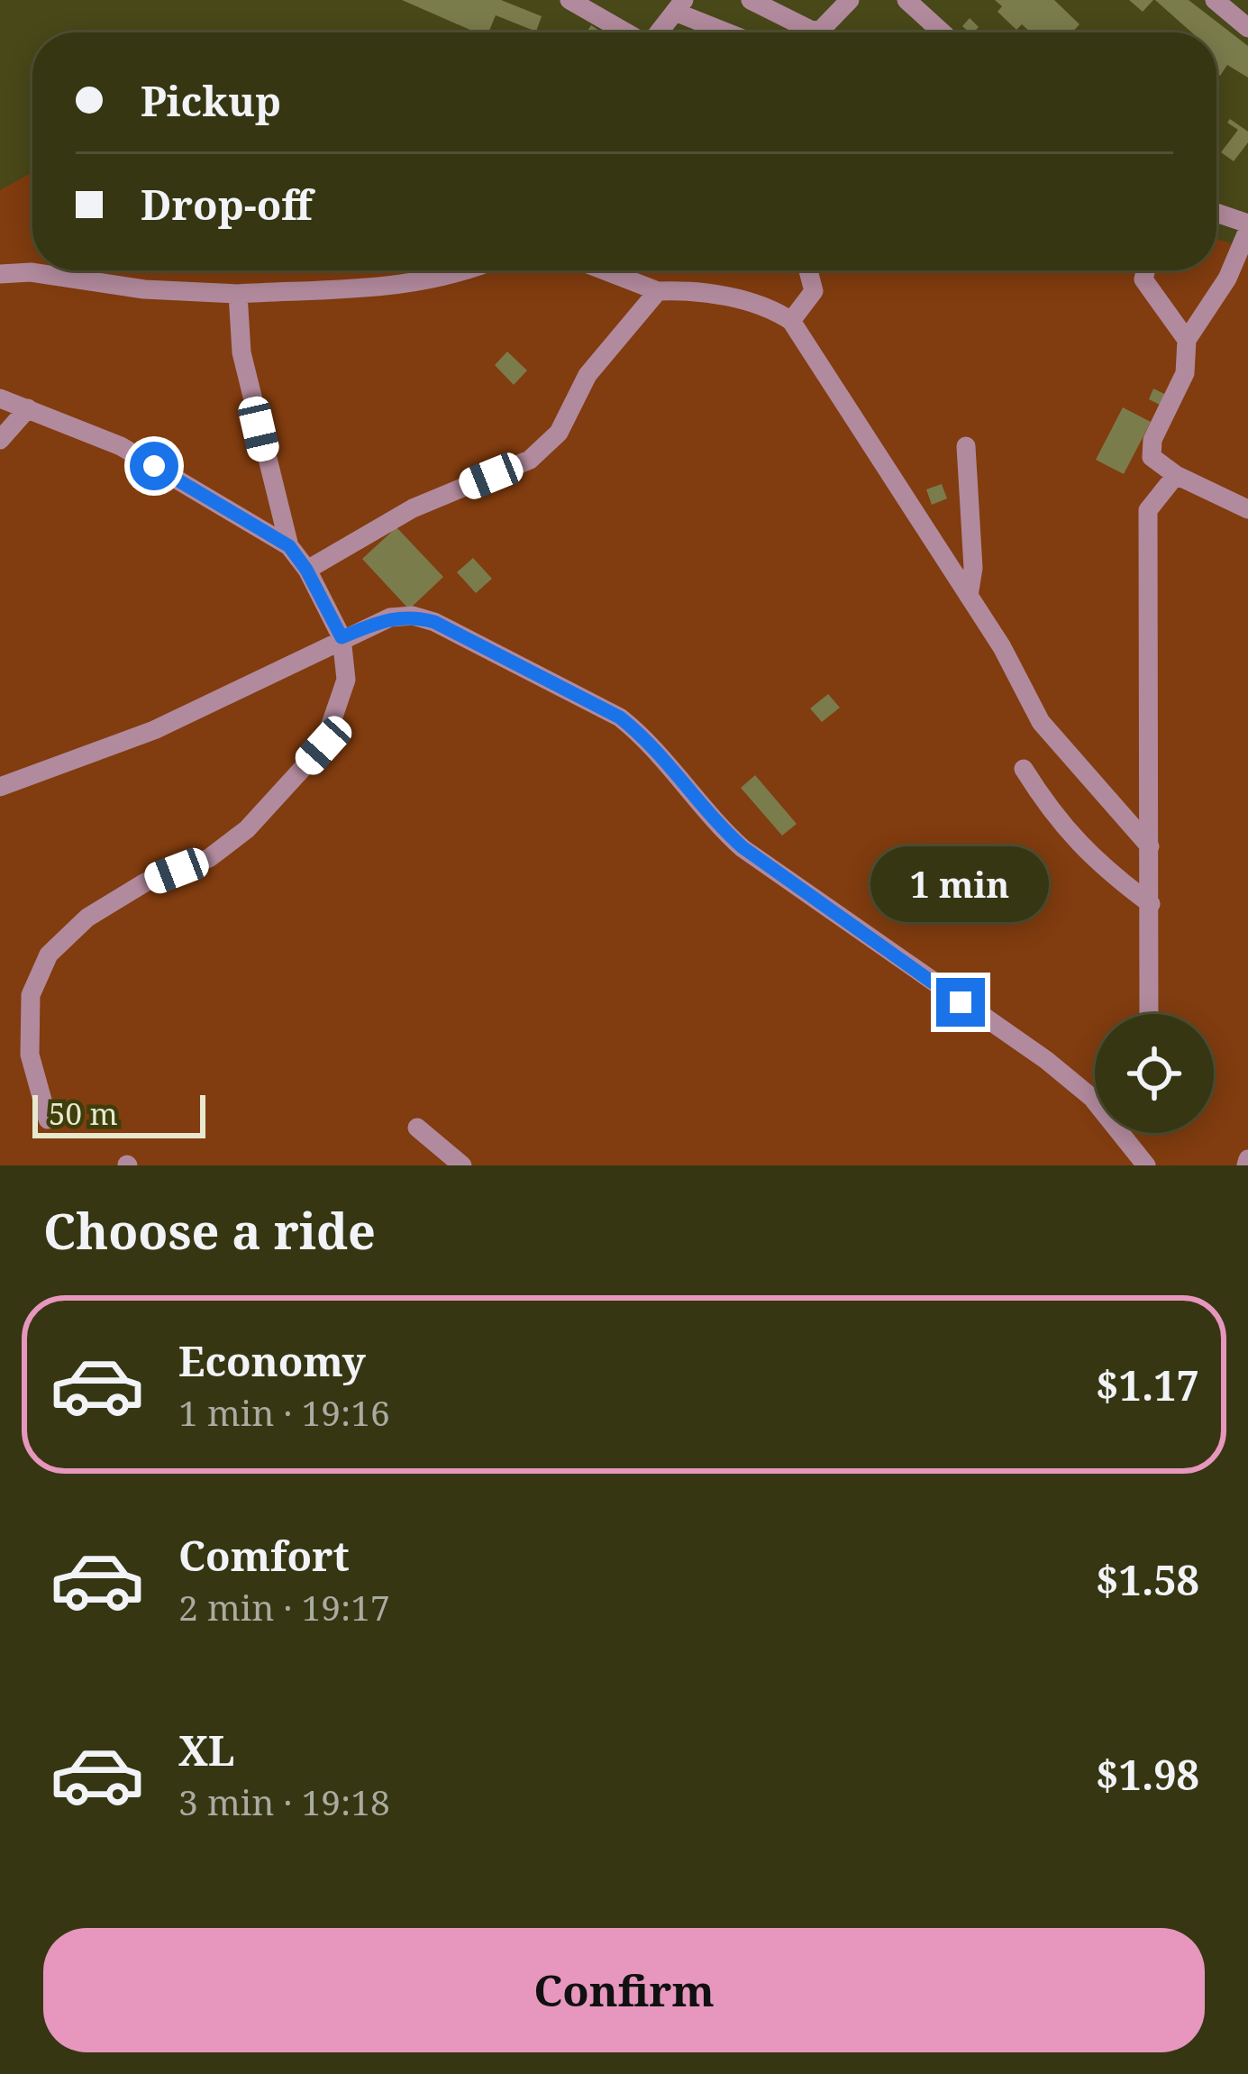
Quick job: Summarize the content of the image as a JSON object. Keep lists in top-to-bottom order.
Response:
{
  "scale_bar": "50 m",
  "page": {
    "banner": ["Pickup", "Drop-off"],
    "bubble": "1 min",
    "scale": "50 m",
    "heading": "Choose a ride",
    "list": [
      {
        "name": "Economy",
        "note": "1 min · 19:16",
        "value": "$1.17"
      },
      {
        "name": "Comfort",
        "note": "2 min · 19:17",
        "value": "$1.58"
      },
      {
        "name": "XL",
        "note": "3 min · 19:18",
        "value": "$1.98"
      }
    ],
    "buttons": "Confirm"
  }
}
